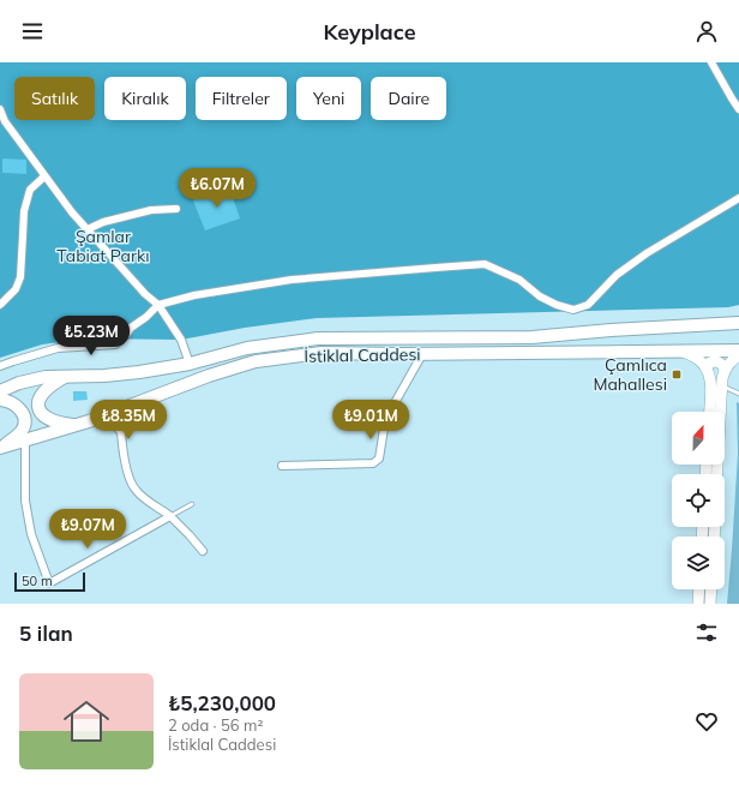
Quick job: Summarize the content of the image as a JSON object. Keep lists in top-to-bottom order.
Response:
{
  "streets": {
    "main road": ["İstiklal Caddesi"]
  },
  "parks": ["Şamlar Tabiat Parkı"],
  "places": {
    "transit": ["Çamlıca Mahallesi"]
  },
  "scale_bar": "50 m",
  "north": "top",
  "page": {
    "header": "Keyplace",
    "chip": [
      "Satılık",
      "Kiralık",
      "Filtreler",
      "Yeni",
      "Daire"
    ],
    "price": [
      "₺6.07M",
      "₺5.23M",
      "₺8.35M",
      "₺9.01M",
      "₺9.07M"
    ],
    "scale": "50 m",
    "heading": "5 ilan",
    "list": [
      {
        "name": "₺5,230,000",
        "note": "2 oda · 56 m² · İstiklal Caddesi"
      }
    ]
  }
}
